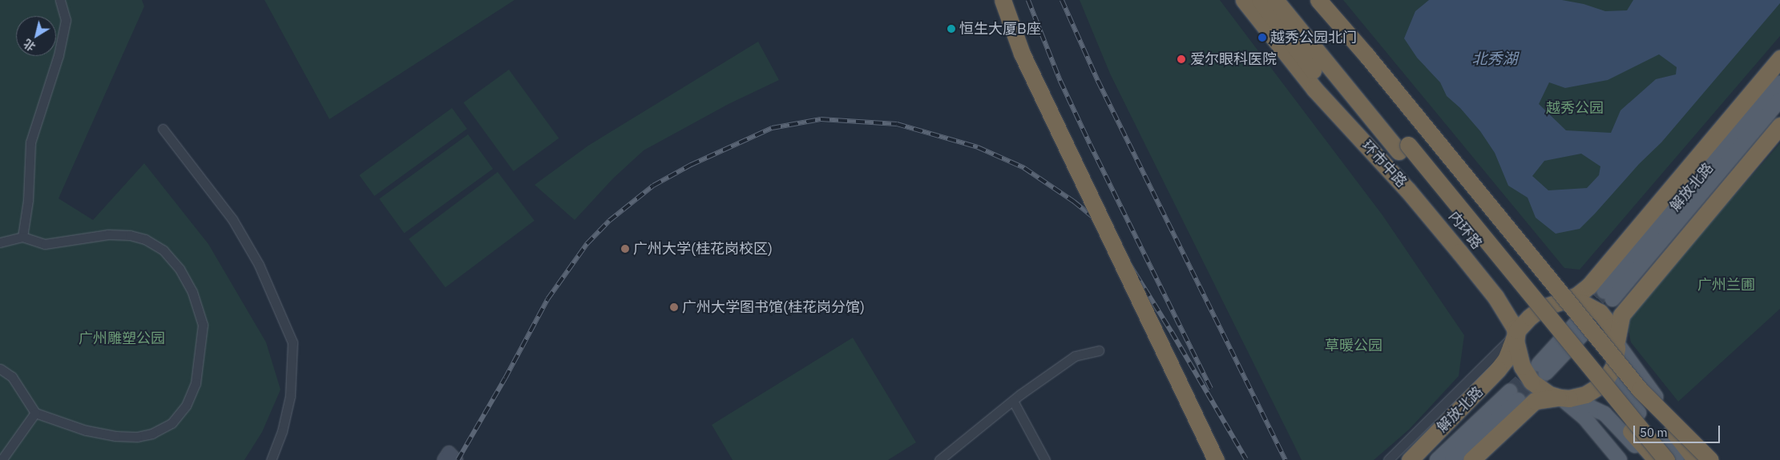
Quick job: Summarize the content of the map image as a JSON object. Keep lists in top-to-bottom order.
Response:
{
  "streets": {
    "highway": ["环市中路", "解放北路", "内环路"]
  },
  "crossings": [
    ["环市中路", "解放北路"]
  ],
  "water": ["北秀湖"],
  "parks": [
    "越秀公园",
    "广州兰圃",
    "广州雕塑公园",
    "草暖公园"
  ],
  "places": [
    "恒生大厦B座",
    "越秀公园北门",
    "爱尔眼科医院",
    "广州大学(桂花岗校区)",
    "广州大学图书馆(桂花岗分馆)"
  ],
  "scale_bar": "50 m",
  "north": "bottom left"
}
